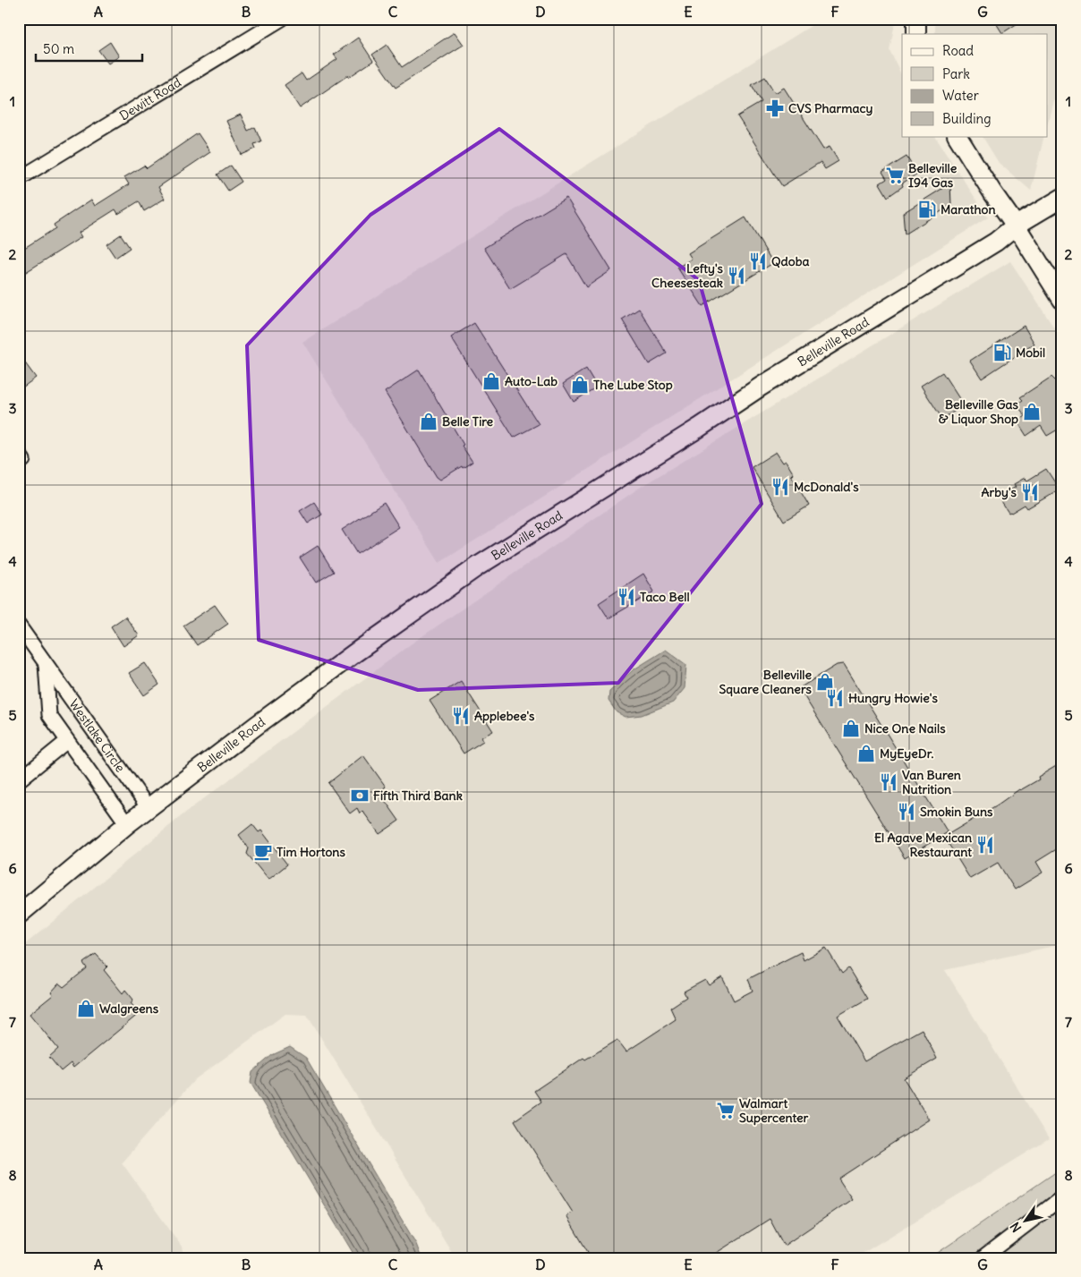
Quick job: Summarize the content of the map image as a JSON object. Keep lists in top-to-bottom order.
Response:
{
  "streets": {
    "main road": ["Belleville Road"],
    "street": ["Dewitt Road", "Westlake Circle"]
  },
  "crossings": [
    ["Belleville Road", "Westlake Circle"]
  ],
  "places": {
    "pharmacy": ["CVS Pharmacy"],
    "supermarket": ["Belleville I94 Gas", "Walmart Supercenter"],
    "fuel station": ["Marathon", "Mobil"],
    "restaurant": [
      "Qdoba",
      "Lefty's Cheesesteak",
      "McDonald's",
      "Arby's",
      "Taco Bell",
      "Hungry Howie's",
      "Applebee's",
      "Van Buren Nutrition",
      "Smokin Buns",
      "El Agave Mexican Restaurant"
    ],
    "shop": [
      "Auto-Lab",
      "The Lube Stop",
      "Belleville Gas & Liquor Shop",
      "Belle Tire",
      "Belleville Square Cleaners",
      "Nice One Nails",
      "MyEyeDr.",
      "Walgreens"
    ],
    "bank": ["Fifth Third Bank"],
    "cafe": ["Tim Hortons"]
  },
  "legend": [
    "Road",
    "Park",
    "Water",
    "Building"
  ],
  "scale_bar": "50 m",
  "north": "bottom left",
  "grid": {
    "columns": [
      "A",
      "B",
      "C",
      "D",
      "E",
      "F",
      "G"
    ],
    "rows": [
      "1",
      "2",
      "3",
      "4",
      "5",
      "6",
      "7",
      "8"
    ]
  }
}
